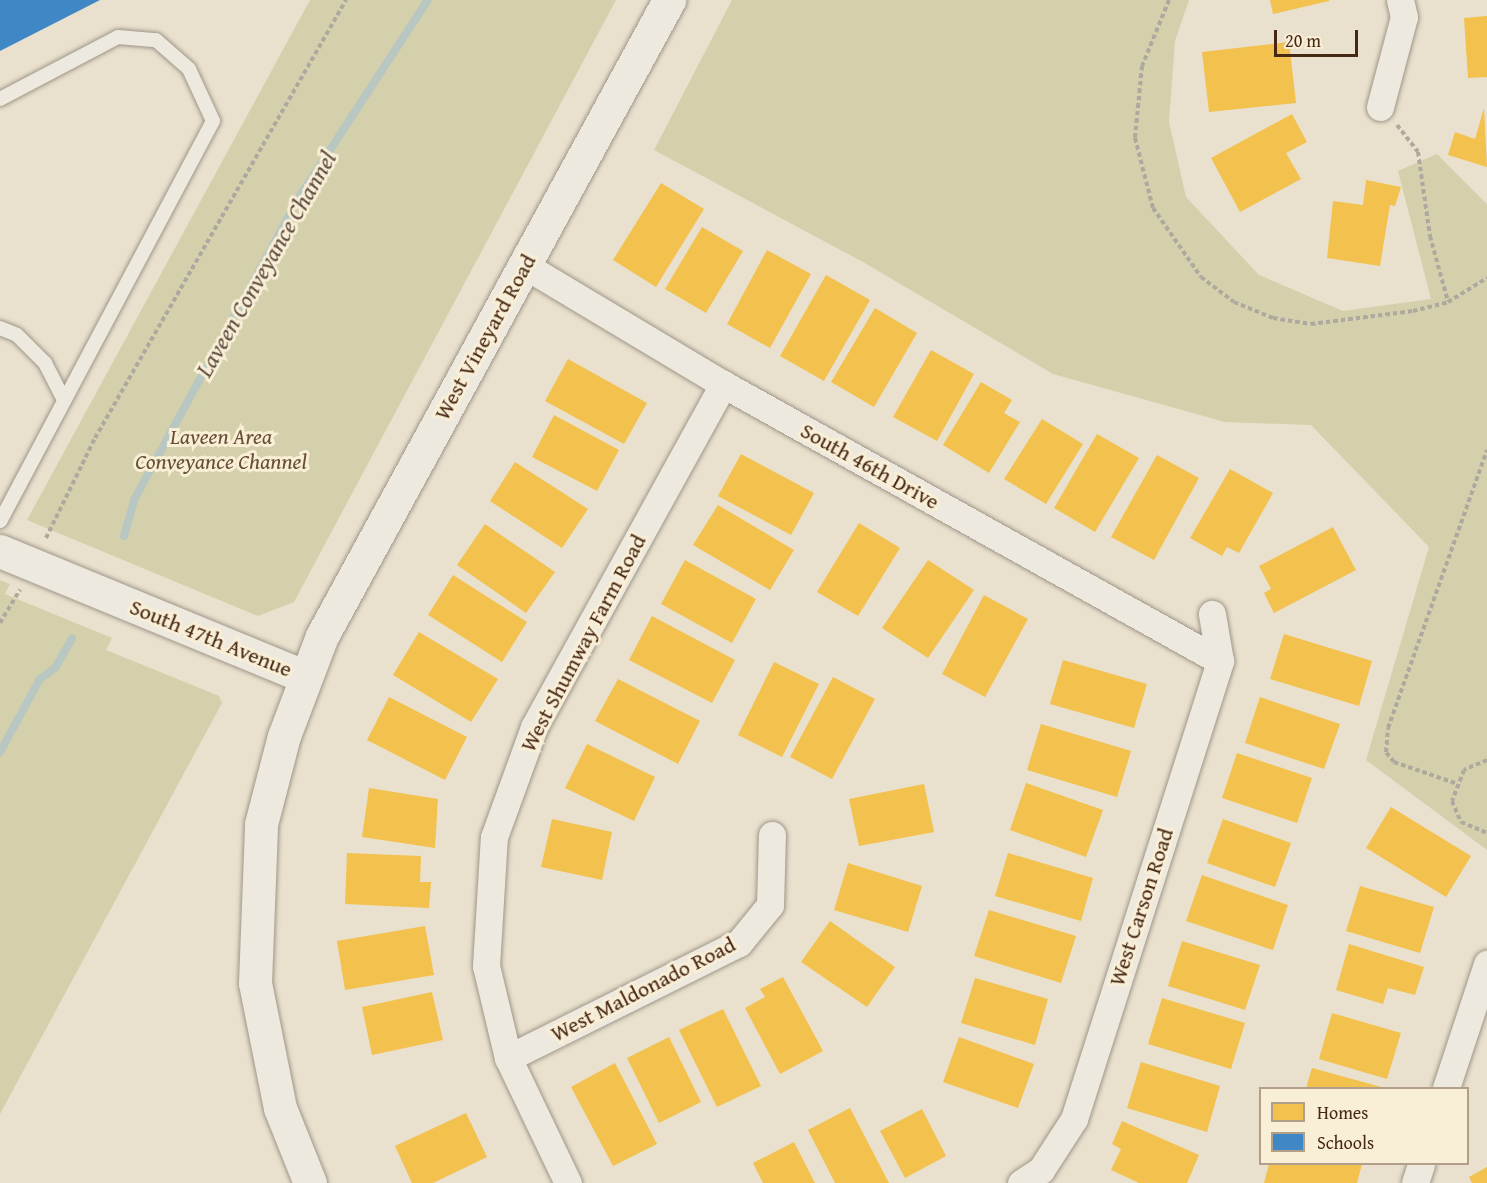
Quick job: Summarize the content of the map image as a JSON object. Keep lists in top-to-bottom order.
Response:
{
  "streets": {
    "street": [
      "West Vineyard Road",
      "South 46th Drive",
      "South 47th Avenue",
      "West Shumway Farm Road",
      "West Carson Road",
      "West Maldonado Road"
    ]
  },
  "crossings": [
    ["West Vineyard Road", "South 46th Drive"],
    ["West Vineyard Road", "South 47th Avenue"],
    ["South 46th Drive", "West Shumway Farm Road"],
    ["South 46th Drive", "West Carson Road"],
    ["West Shumway Farm Road", "West Maldonado Road"]
  ],
  "water": ["Laveen Conveyance Channel"],
  "parks": ["Laveen Area Conveyance Channel"],
  "legend": ["Homes", "Schools"],
  "scale_bar": "20 m"
}
